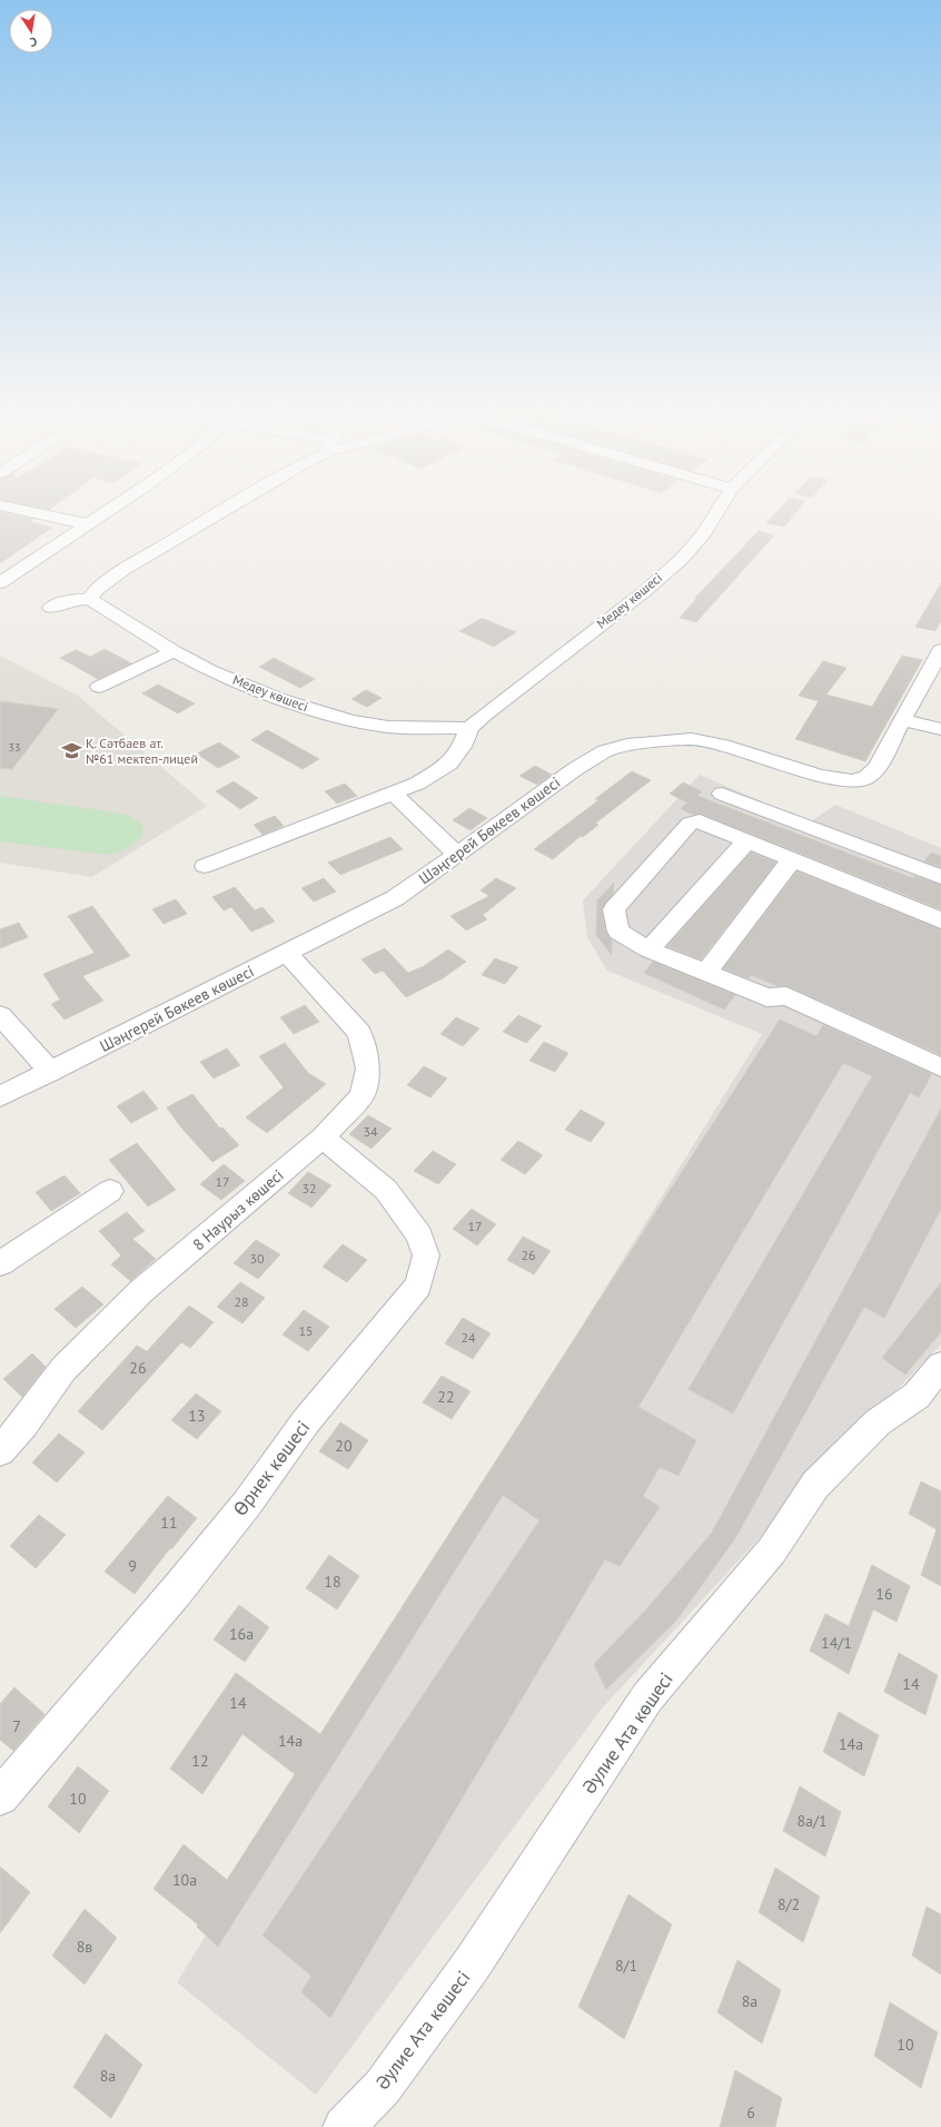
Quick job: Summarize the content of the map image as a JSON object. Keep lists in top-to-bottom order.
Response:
{
  "streets": {
    "street": [
      "Медеу көшесі",
      "Шәңгерей Бөкеев көшесі",
      "8 Наурыз көшесі",
      "Өрнек көшесі",
      "Әулие Ата көшесі"
    ]
  },
  "crossings": [
    ["Шәңгерей Бөкеев көшесі", "8 Наурыз көшесі"],
    ["8 Наурыз көшесі", "Өрнек көшесі"]
  ],
  "places": {
    "school or university": ["Қ. Сәтбаев ат. №61 мектеп-лицей"]
  },
  "house_numbers": [
    "33",
    "34",
    "17",
    "32",
    "17",
    "26",
    "30",
    "28",
    "15",
    "24",
    "26",
    "22",
    "13",
    "20",
    "11",
    "9",
    "18",
    "16",
    "16а",
    "14/1",
    "14",
    "14",
    "7",
    "14а",
    "14а",
    "12",
    "10",
    "8а/1",
    "10а",
    "8/2",
    "8в",
    "8/1",
    "8а",
    "10",
    "8а",
    "6"
  ],
  "north": "bottom"
}
